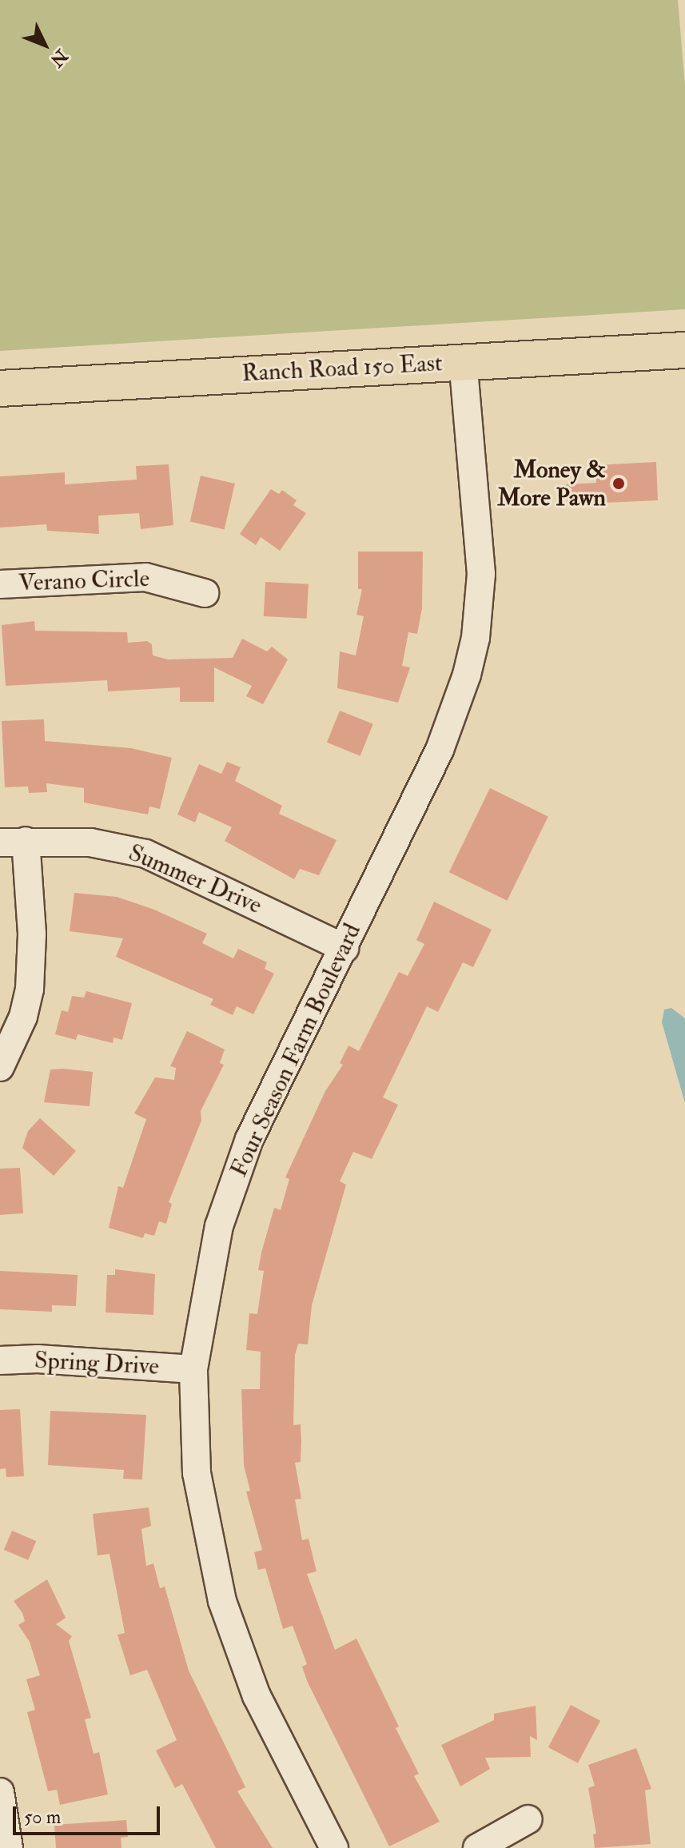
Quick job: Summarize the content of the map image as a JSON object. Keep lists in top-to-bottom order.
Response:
{
  "streets": {
    "main road": ["Ranch Road 150 East"],
    "street": [
      "Verano Circle",
      "Summer Drive",
      "Four Season Farm Boulevard",
      "Spring Drive"
    ]
  },
  "crossings": [
    ["Ranch Road 150 East", "Four Season Farm Boulevard"],
    ["Summer Drive", "Four Season Farm Boulevard"],
    ["Four Season Farm Boulevard", "Spring Drive"]
  ],
  "places": ["Money & More Pawn"],
  "scale_bar": "50 m",
  "north": "bottom right"
}
